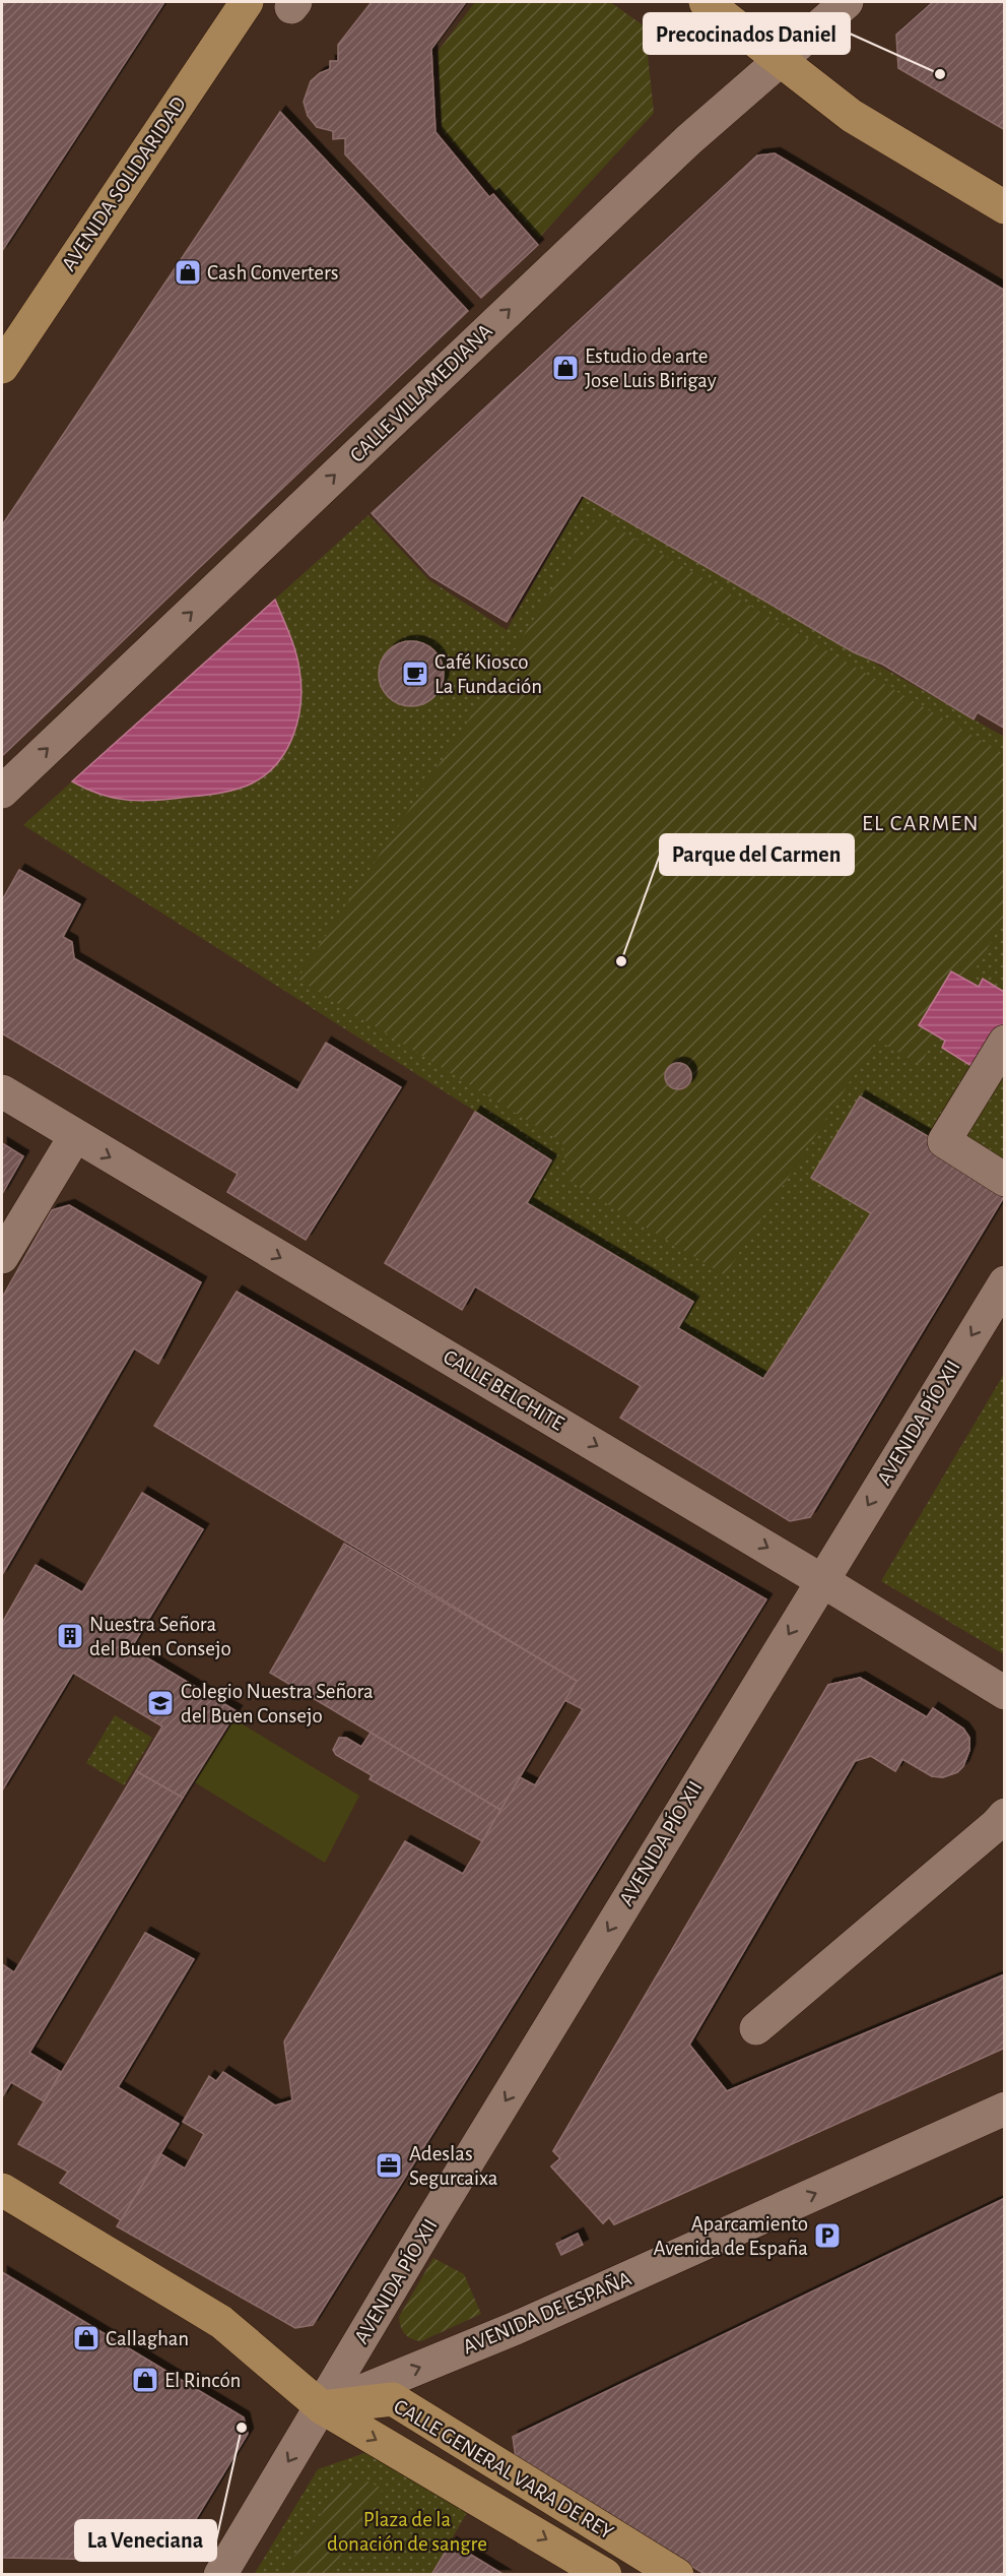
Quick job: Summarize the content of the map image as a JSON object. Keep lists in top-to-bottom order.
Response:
{
  "streets": {
    "main road": ["AVENIDA SOLIDARIDAD", "CALLE GENERAL VARA DE REY"],
    "street": [
      "CALLE VILLAMEDIANA",
      "CALLE BELCHITE",
      "AVENIDA PÍO XII",
      "AVENIDA DE ESPAÑA"
    ]
  },
  "crossings": [
    ["CALLE BELCHITE", "AVENIDA PÍO XII"],
    ["AVENIDA PÍO XII", "AVENIDA DE ESPAÑA"],
    ["AVENIDA PÍO XII", "CALLE GENERAL VARA DE REY"],
    ["AVENIDA DE ESPAÑA", "CALLE GENERAL VARA DE REY"]
  ],
  "one_way": [
    "CALLE VILLAMEDIANA",
    "CALLE BELCHITE",
    "AVENIDA PÍO XII",
    "AVENIDA DE ESPAÑA"
  ],
  "districts": ["EL CARMEN"],
  "parks": ["Plaza de la donación de sangre"],
  "places": {
    "other": ["Precocinados Daniel", "Parque del Carmen", "La Veneciana"],
    "shop": [
      "Cash Converters",
      "Estudio de arte Jose Luis Birigay",
      "Callaghan",
      "El Rincón"
    ],
    "cafe": ["Café Kiosco La Fundación"],
    "building": ["Nuestra Señora del Buen Consejo"],
    "school or university": ["Colegio Nuestra Señora del Buen Consejo"],
    "office": ["Adeslas Segurcaixa"],
    "parking": ["Aparcamiento Avenida de España"]
  }
}
